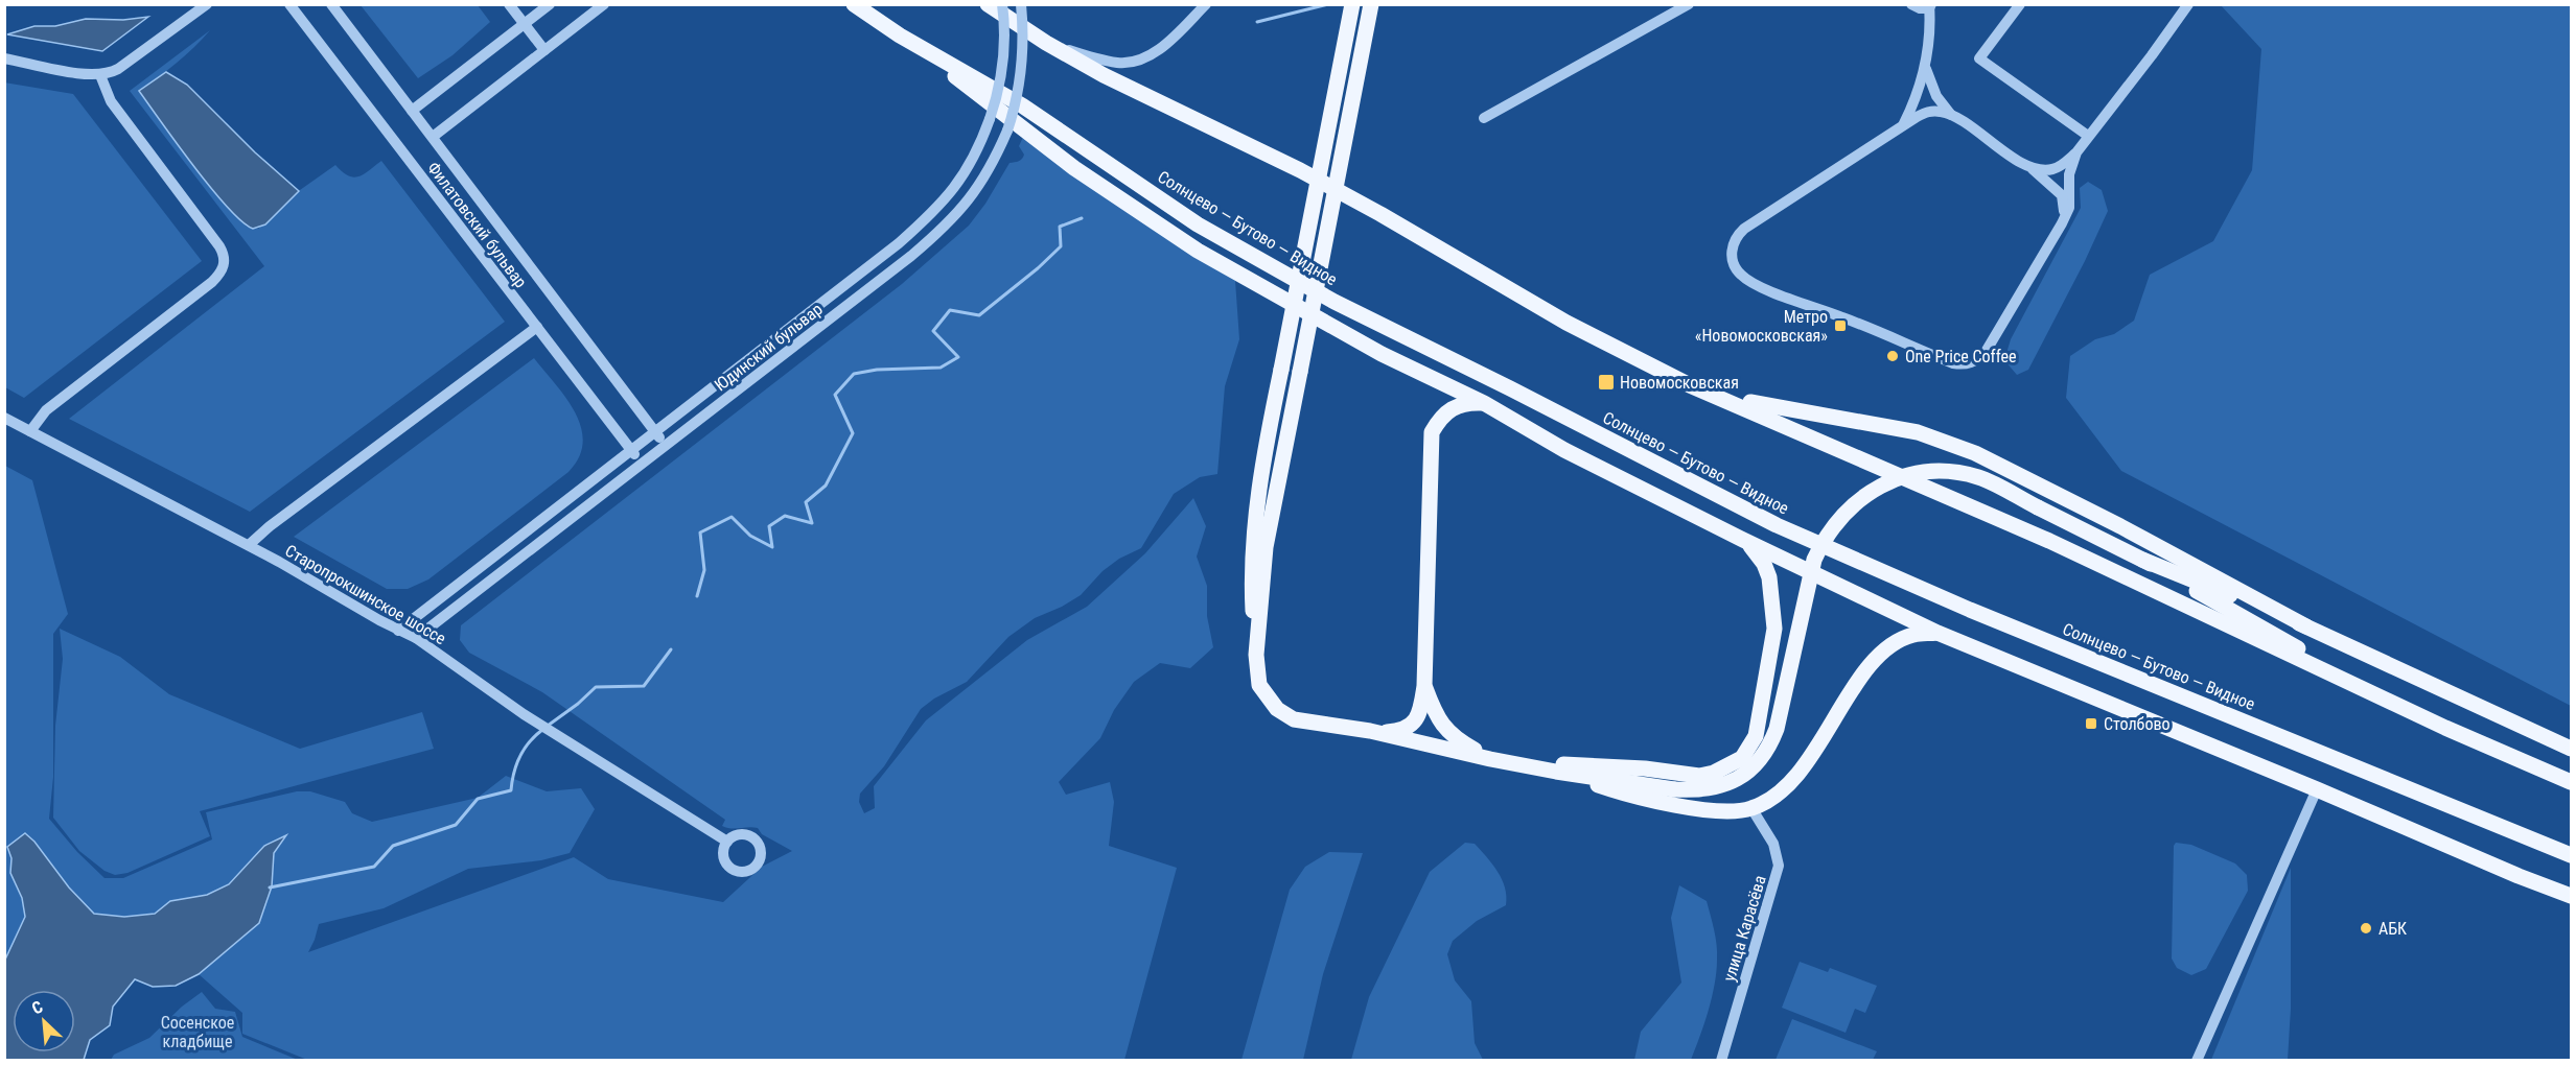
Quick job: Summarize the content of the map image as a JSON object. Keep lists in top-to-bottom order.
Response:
{
  "streets": {
    "main road": ["Солнцево — Бутово — Видное"],
    "street": [
      "Филатовский бульвар",
      "Юдинский бульвар",
      "Старопрокшинское шоссе",
      "улица Карасёва"
    ]
  },
  "crossings": [
    ["Филатовский бульвар", "Юдинский бульвар"],
    ["Юдинский бульвар", "Старопрокшинское шоссе"]
  ],
  "parks": ["Сосенское кладбище"],
  "places": {
    "transit": ["Метро «Новомосковская»", "Новомосковская", "Столбово"],
    "other": ["One Price Coffee", "АБК"]
  },
  "north": "top left"
}
